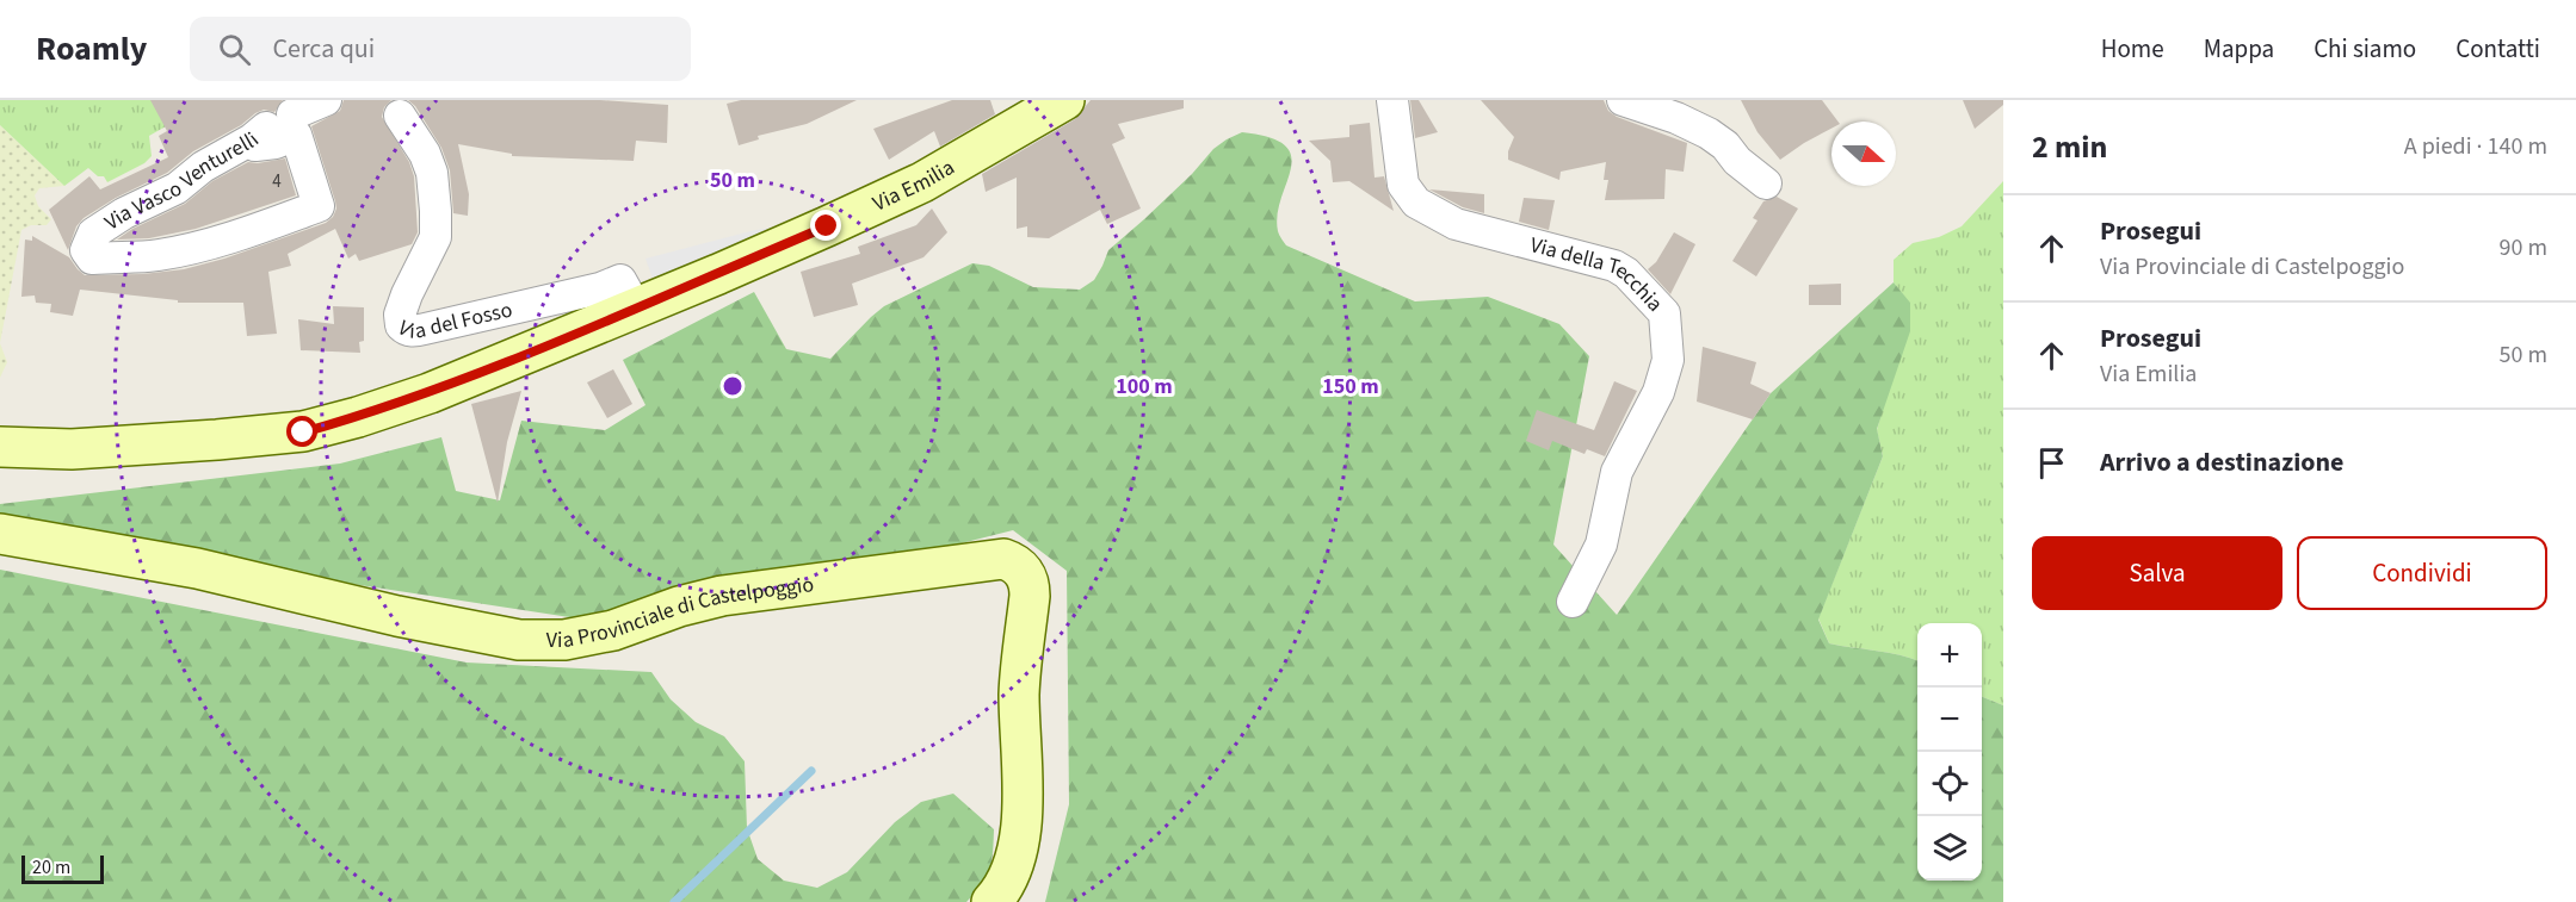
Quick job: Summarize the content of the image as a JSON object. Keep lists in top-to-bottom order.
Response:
{
  "streets": {
    "main road": ["Via Emilia", "Via Provinciale di Castelpoggio"],
    "street": ["Via Vasco Venturelli", "Via della Tecchia", "Via del Fosso"]
  },
  "crossings": [
    ["Via Emilia", "Via del Fosso"]
  ],
  "house_numbers": ["4"],
  "scale_bar": "20 m",
  "north": "right",
  "page": {
    "header": "Roamly",
    "search": "Cerca qui",
    "nav": [
      "Home",
      "Mappa",
      "Chi siamo",
      "Contatti"
    ],
    "heading": ["2 min", "A piedi · 140 m"],
    "list": [
      ["Prosegui", "Via Provinciale di Castelpoggio", "90 m"],
      ["Prosegui", "Via Emilia", "50 m"],
      "Arrivo a destinazione"
    ],
    "buttons": ["Salva", "Condividi"],
    "map_buttons": ["+", "−"],
    "scale": "20 m"
  },
  "rings": ["50 m", "100 m", "150 m"]
}
